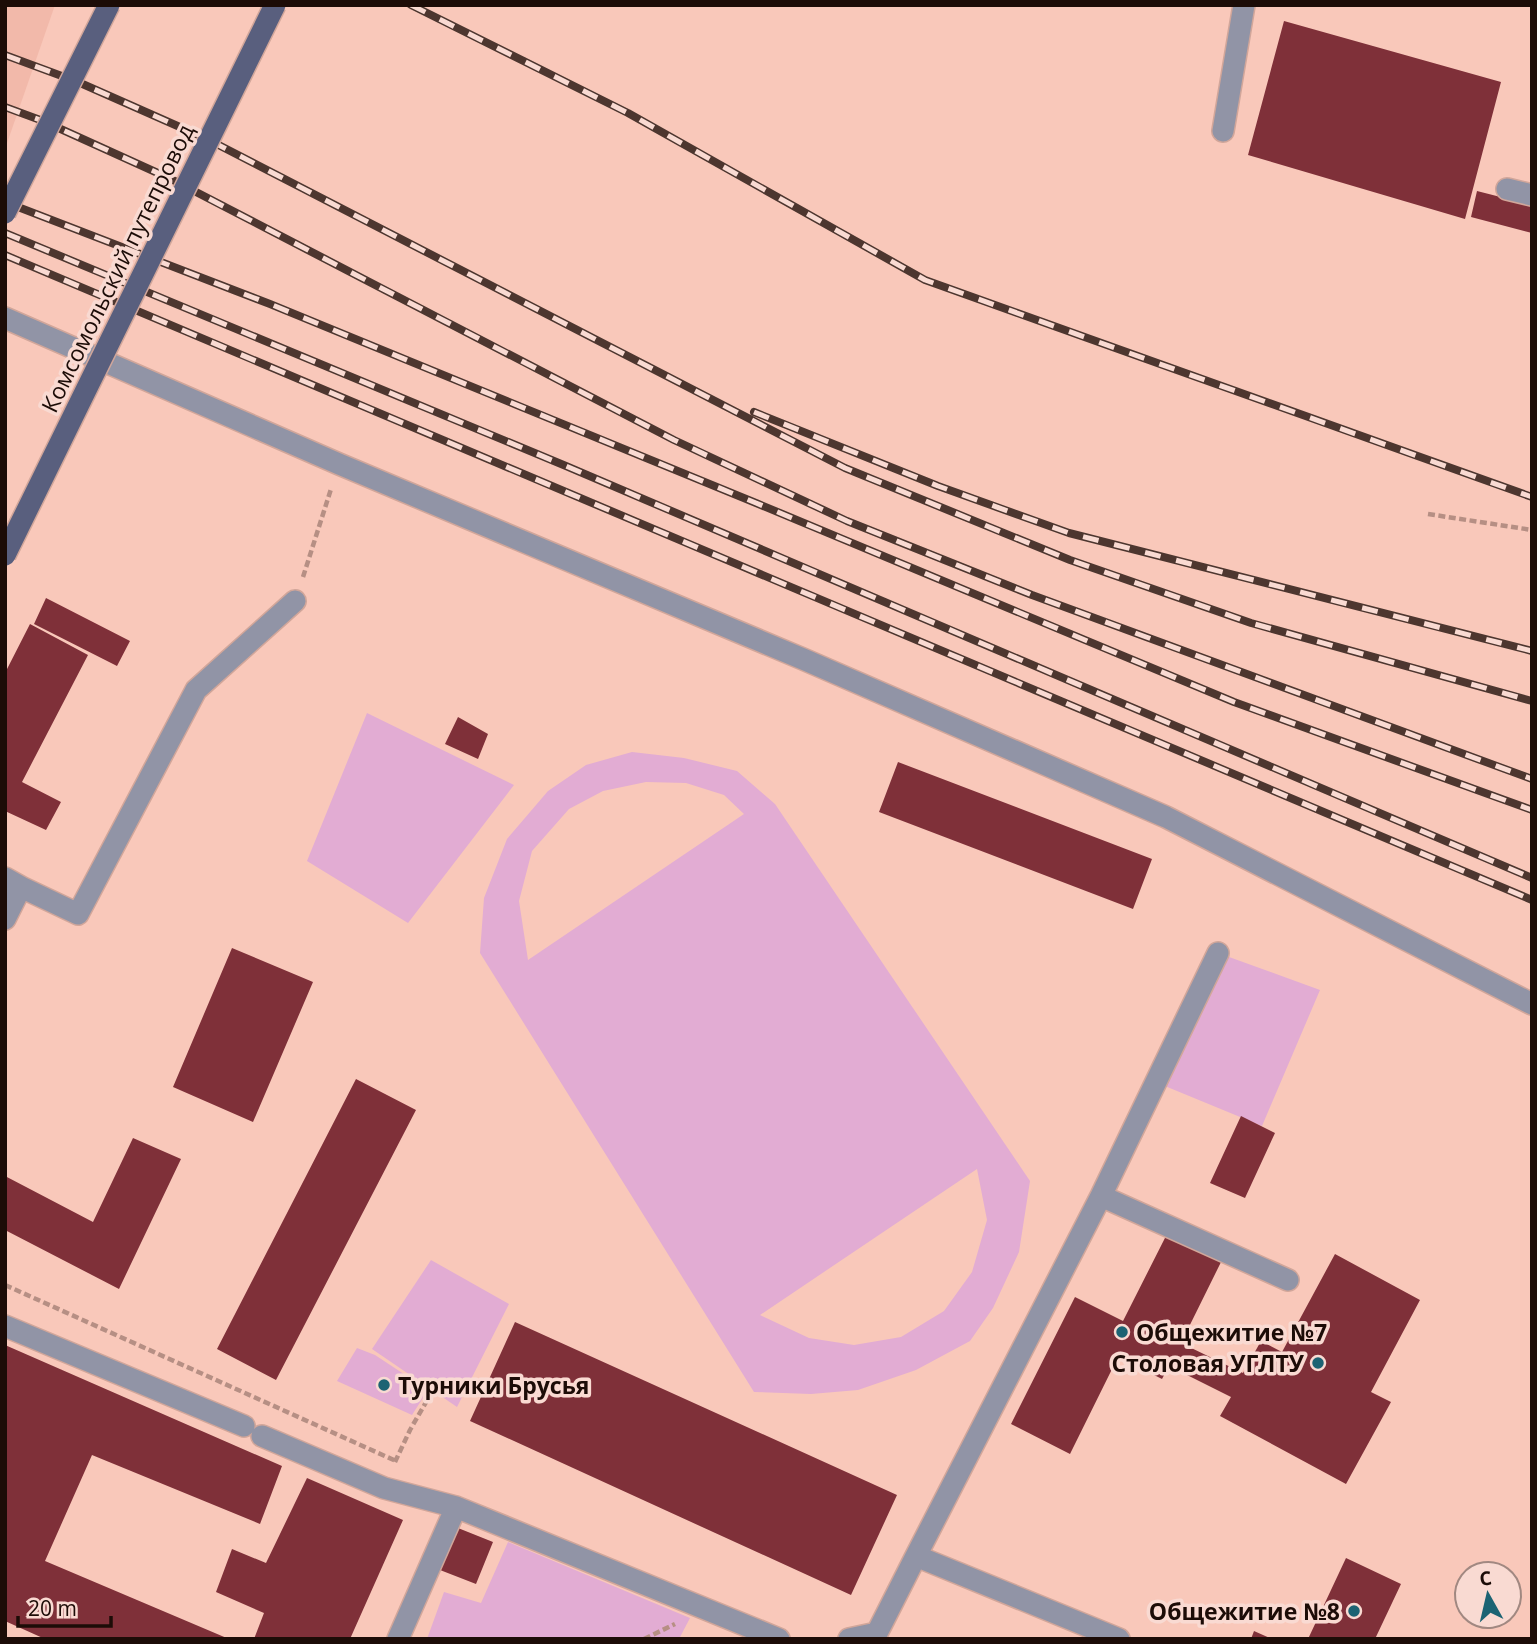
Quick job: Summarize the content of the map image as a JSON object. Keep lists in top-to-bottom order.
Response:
{
  "streets": {
    "main road": ["Комсомольский путепровод"]
  },
  "places": [
    "Общежитие №7",
    "Столовая УГЛТУ",
    "Турники Брусья",
    "Общежитие №8"
  ],
  "scale_bar": "20 m",
  "north": "top"
}
